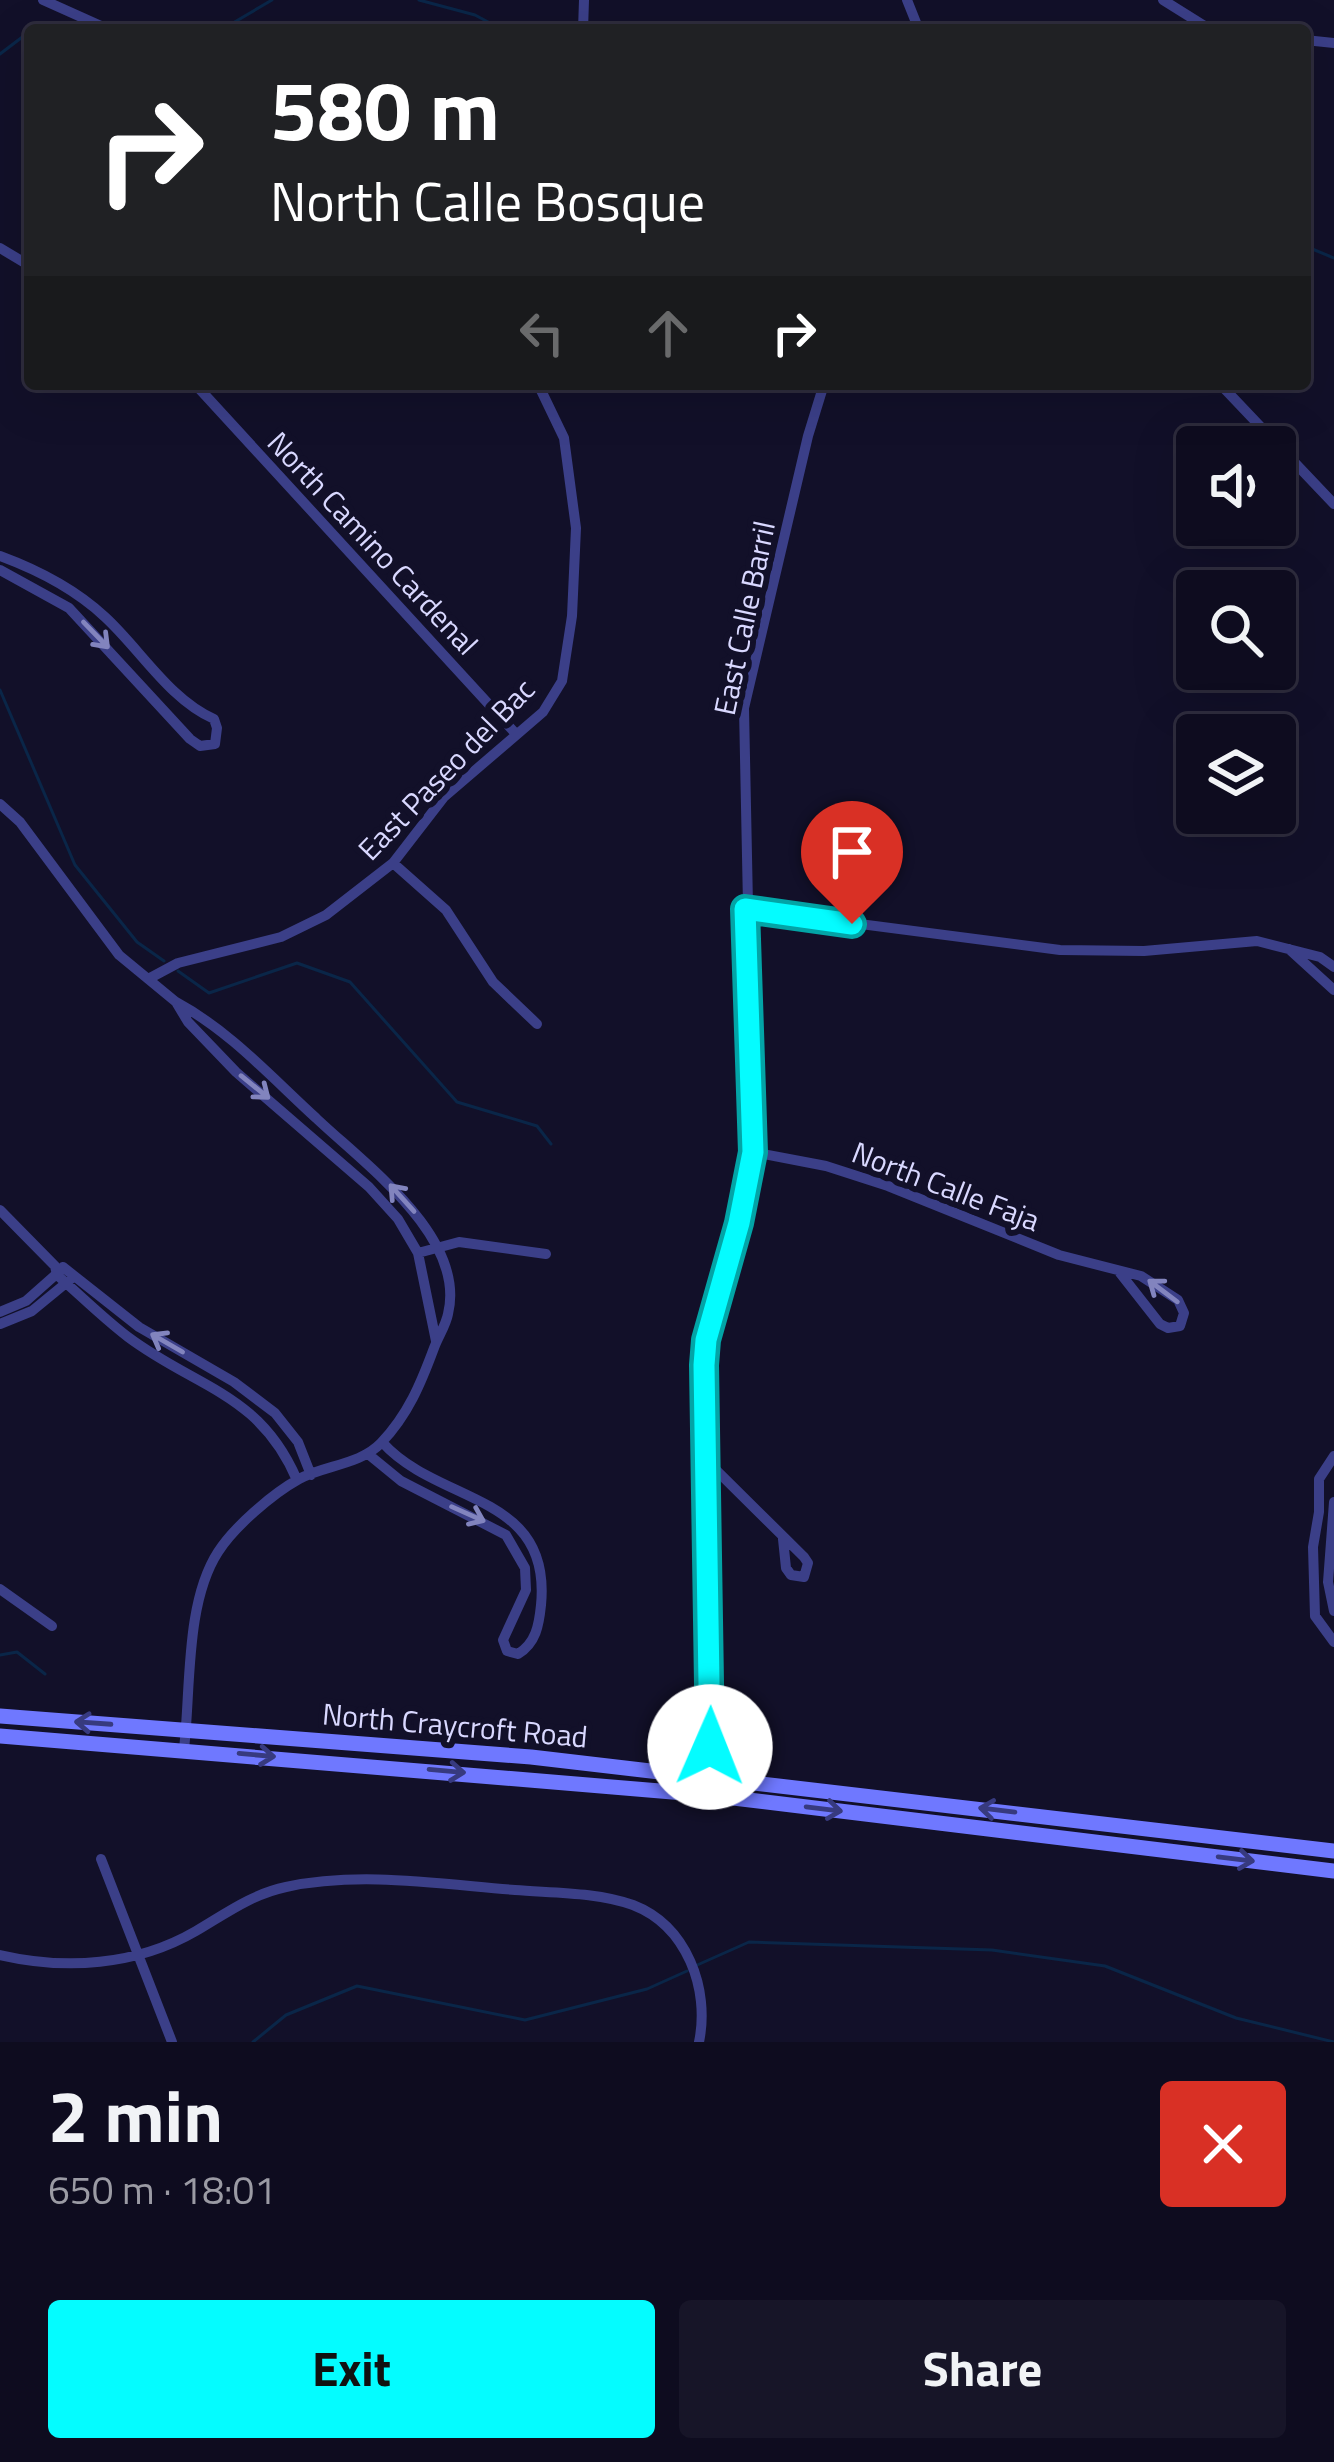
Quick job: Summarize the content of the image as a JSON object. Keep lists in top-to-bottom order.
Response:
{
  "streets": {
    "main road": ["North Craycroft Road"],
    "street": [
      "North Camino Cardenal",
      "East Calle Barril",
      "East Paseo del Bac",
      "North Calle Faja"
    ]
  },
  "crossings": [
    ["North Camino Cardenal", "East Paseo del Bac"],
    ["East Calle Barril", "North Calle Faja"],
    ["East Calle Barril", "North Craycroft Road"]
  ],
  "page": {
    "turn": ["580 m", "North Calle Bosque"],
    "heading": ["2 min", "650 m · 18:01"],
    "buttons": ["Exit", "Share"]
  }
}
